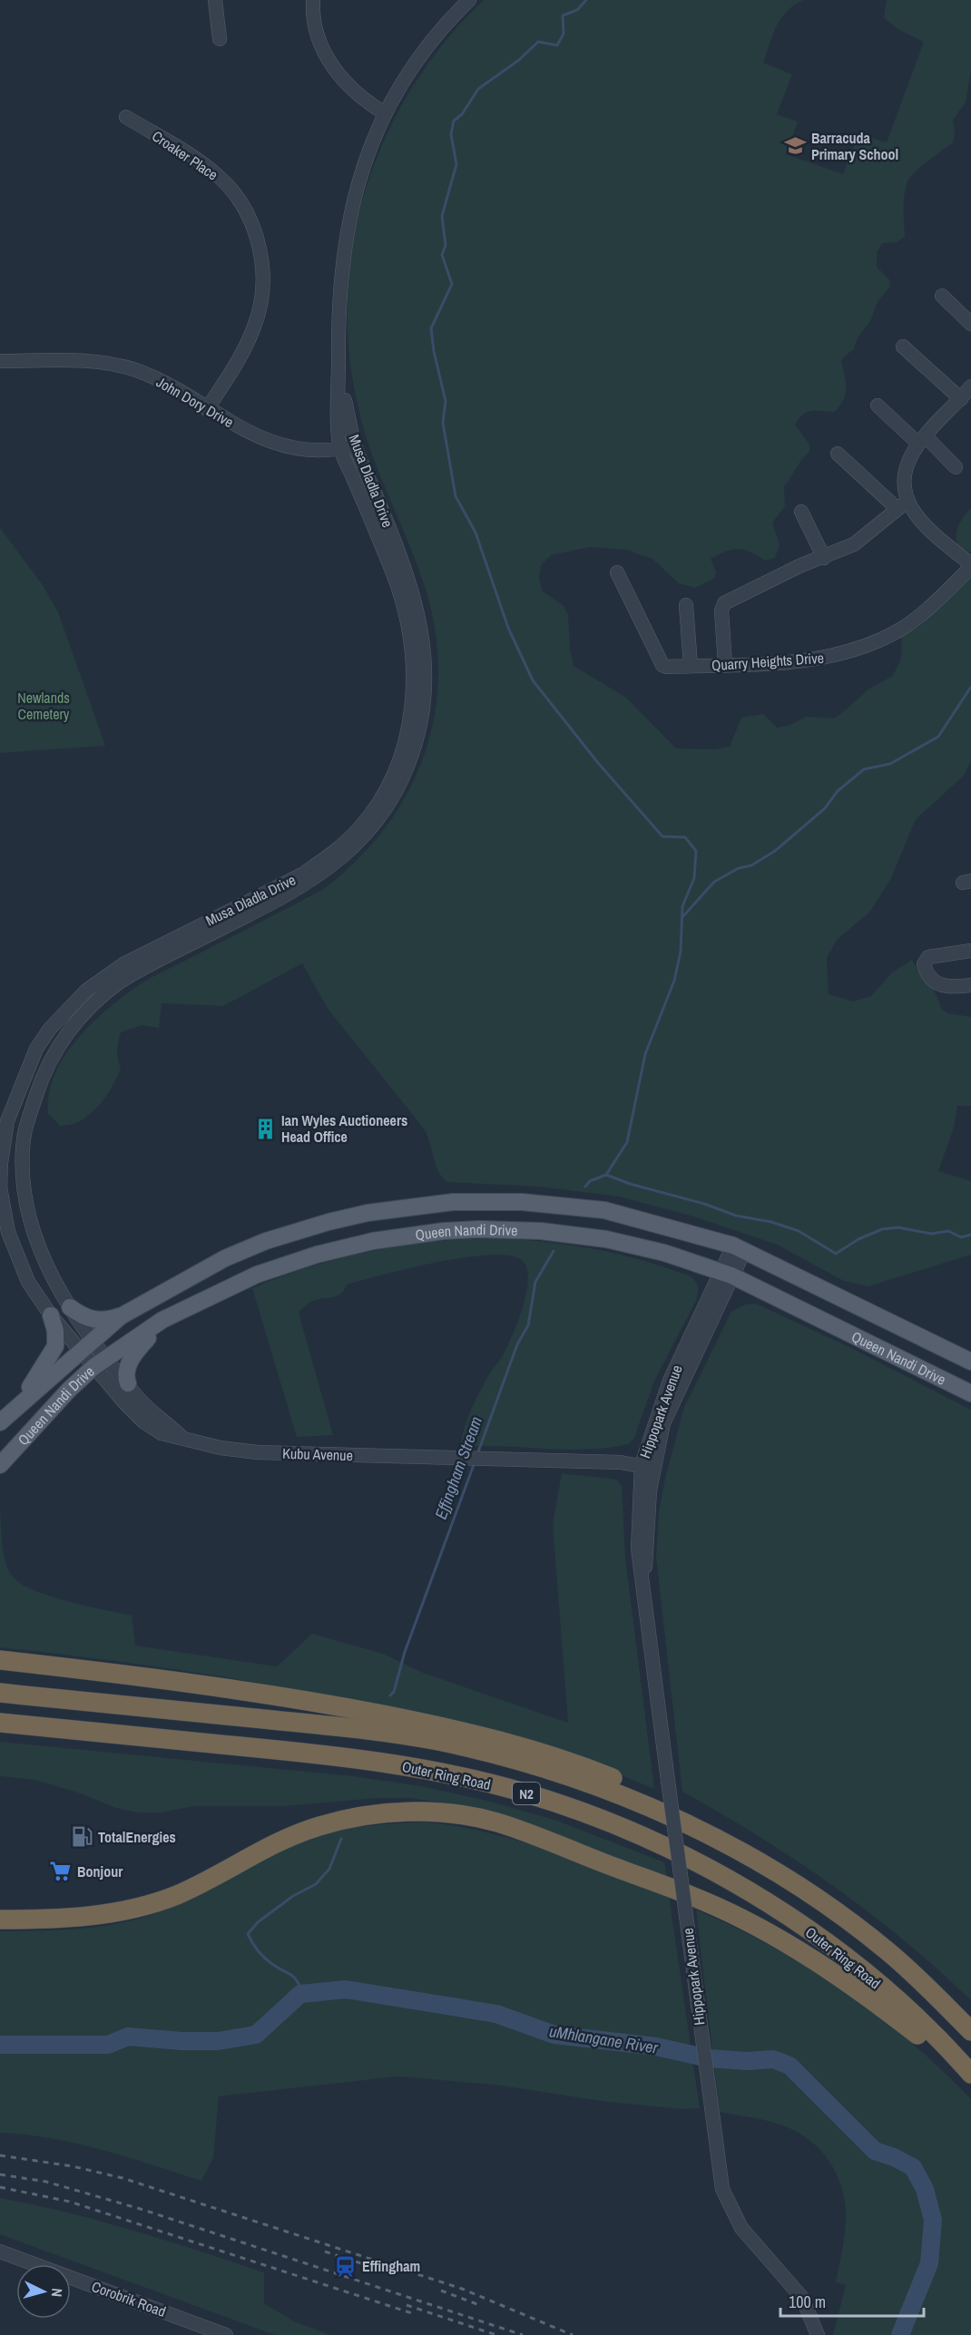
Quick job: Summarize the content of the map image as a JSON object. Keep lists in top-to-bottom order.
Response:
{
  "streets": {
    "highway": ["Outer Ring Road", "N2"],
    "main road": ["Queen Nandi Drive"],
    "street": [
      "Croaker Place",
      "John Dory Drive",
      "Musa Dladla Drive",
      "Quarry Heights Drive",
      "Hippopark Avenue",
      "Kubu Avenue",
      "Corobrik Road"
    ]
  },
  "crossings": [
    ["Croaker Place", "John Dory Drive"],
    ["John Dory Drive", "Musa Dladla Drive"],
    ["Musa Dladla Drive", "Queen Nandi Drive"],
    ["Musa Dladla Drive", "Kubu Avenue"],
    ["Queen Nandi Drive", "Hippopark Avenue"],
    ["Queen Nandi Drive", "Kubu Avenue"],
    ["Hippopark Avenue", "Kubu Avenue"]
  ],
  "water": ["Effingham Stream", "uMhlangane River"],
  "parks": ["Newlands Cemetery"],
  "places": {
    "school or university": ["Barracuda Primary School"],
    "building": ["Ian Wyles Auctioneers Head Office"],
    "fuel station": ["TotalEnergies"],
    "supermarket": ["Bonjour"],
    "station": ["Effingham"]
  },
  "scale_bar": "100 m",
  "north": "right"
}
